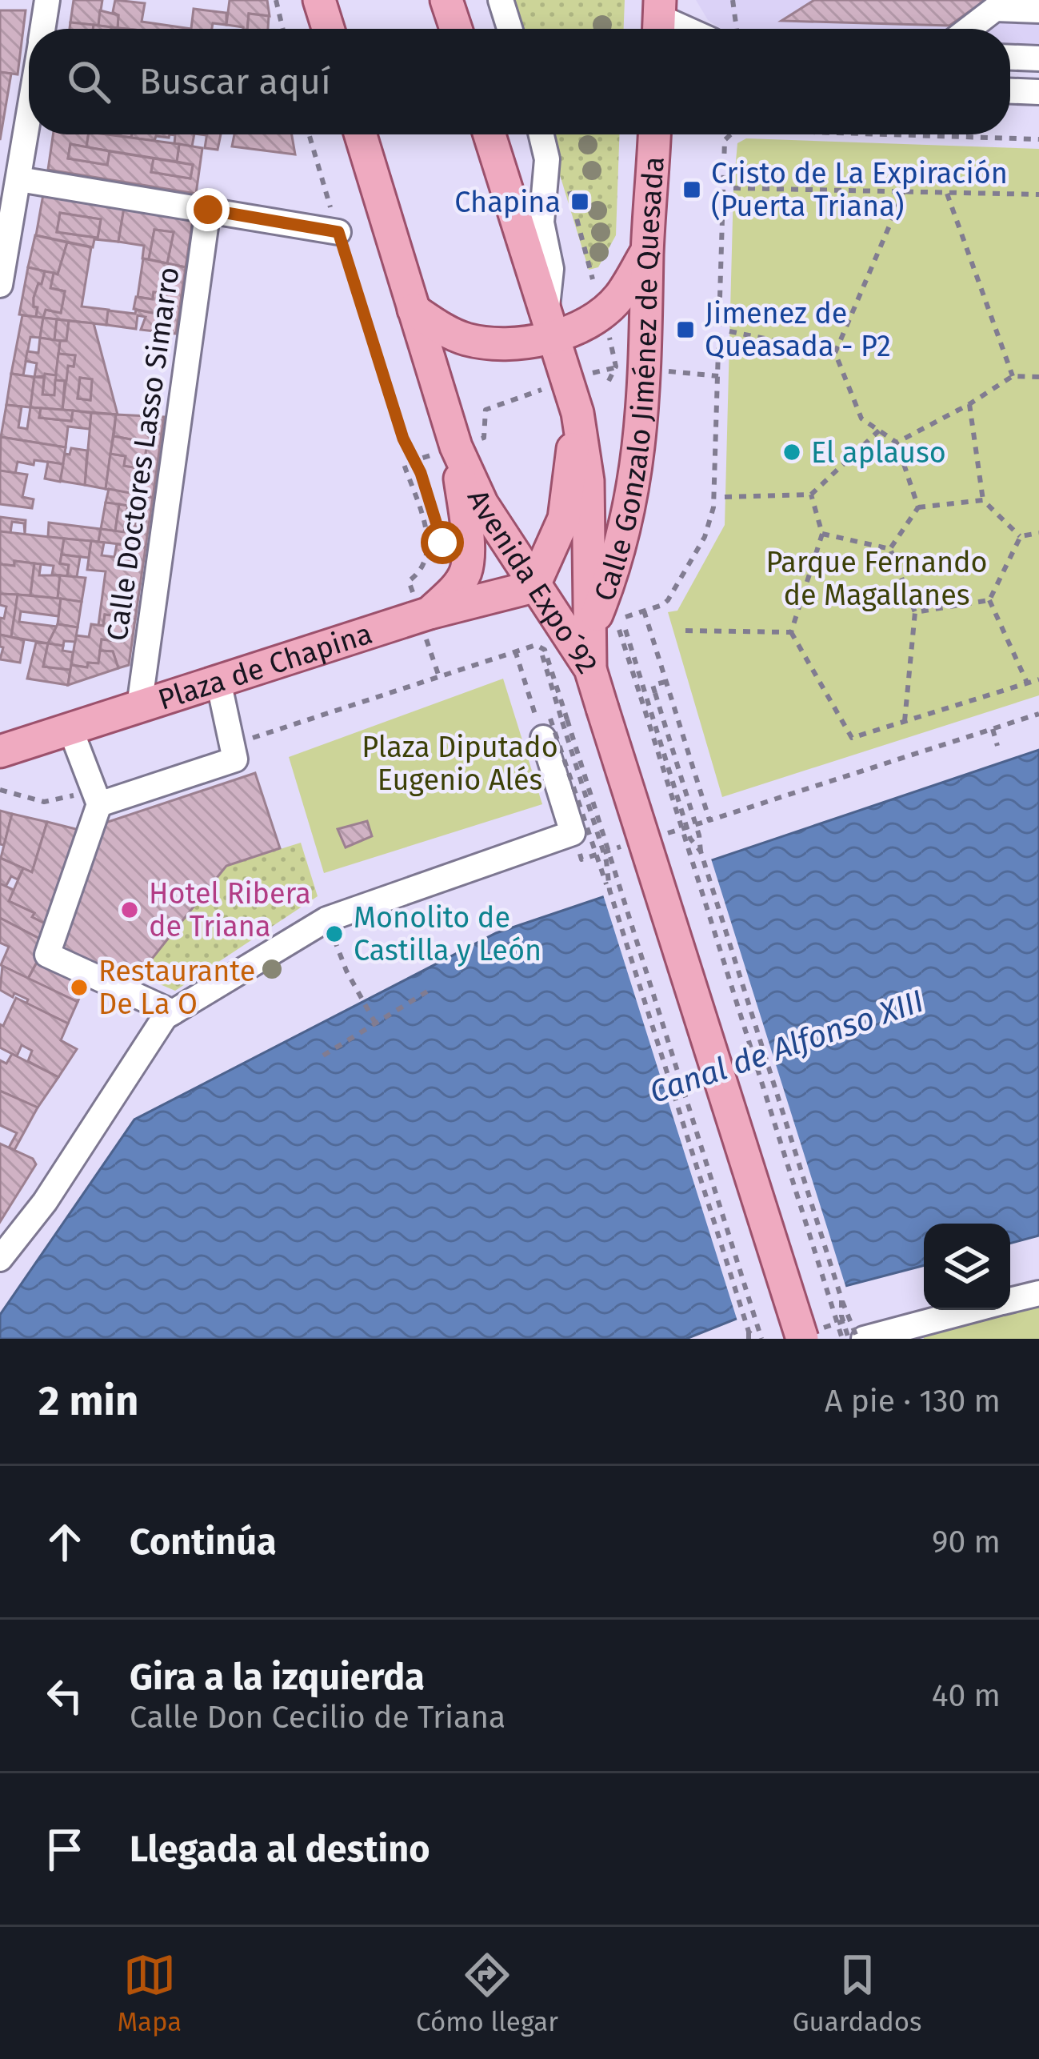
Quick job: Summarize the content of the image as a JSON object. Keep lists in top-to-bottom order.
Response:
{
  "streets": {
    "main road": ["Calle Gonzalo Jiménez de Quesada", "Avenida Expo´92", "Plaza de Chapina"],
    "street": ["Calle Doctores Lasso Simarro"]
  },
  "crossings": [
    ["Calle Gonzalo Jiménez de Quesada", "Avenida Expo´92"],
    ["Calle Doctores Lasso Simarro", "Plaza de Chapina"],
    ["Avenida Expo´92", "Plaza de Chapina"]
  ],
  "water": ["Canal de Alfonso XIII"],
  "parks": ["Parque Fernando de Magallanes", "Plaza Diputado Eugenio Alés"],
  "places": {
    "transit": ["Cristo de La Expiración (Puerta Triana)", "Chapina", "Jimenez de Queasada - P2"],
    "other": [
      "El aplauso",
      "Hotel Ribera de Triana",
      "Monolito de Castilla y León",
      "Restaurante De La O"
    ]
  },
  "page": {
    "search": "Buscar aquí",
    "heading": ["2 min", "A pie · 130 m"],
    "list": [
      ["Continúa", "90 m"],
      ["Gira a la izquierda", "Calle Don Cecilio de Triana", "40 m"],
      "Llegada al destino"
    ],
    "nav": ["Mapa", "Cómo llegar", "Guardados"]
  }
}
